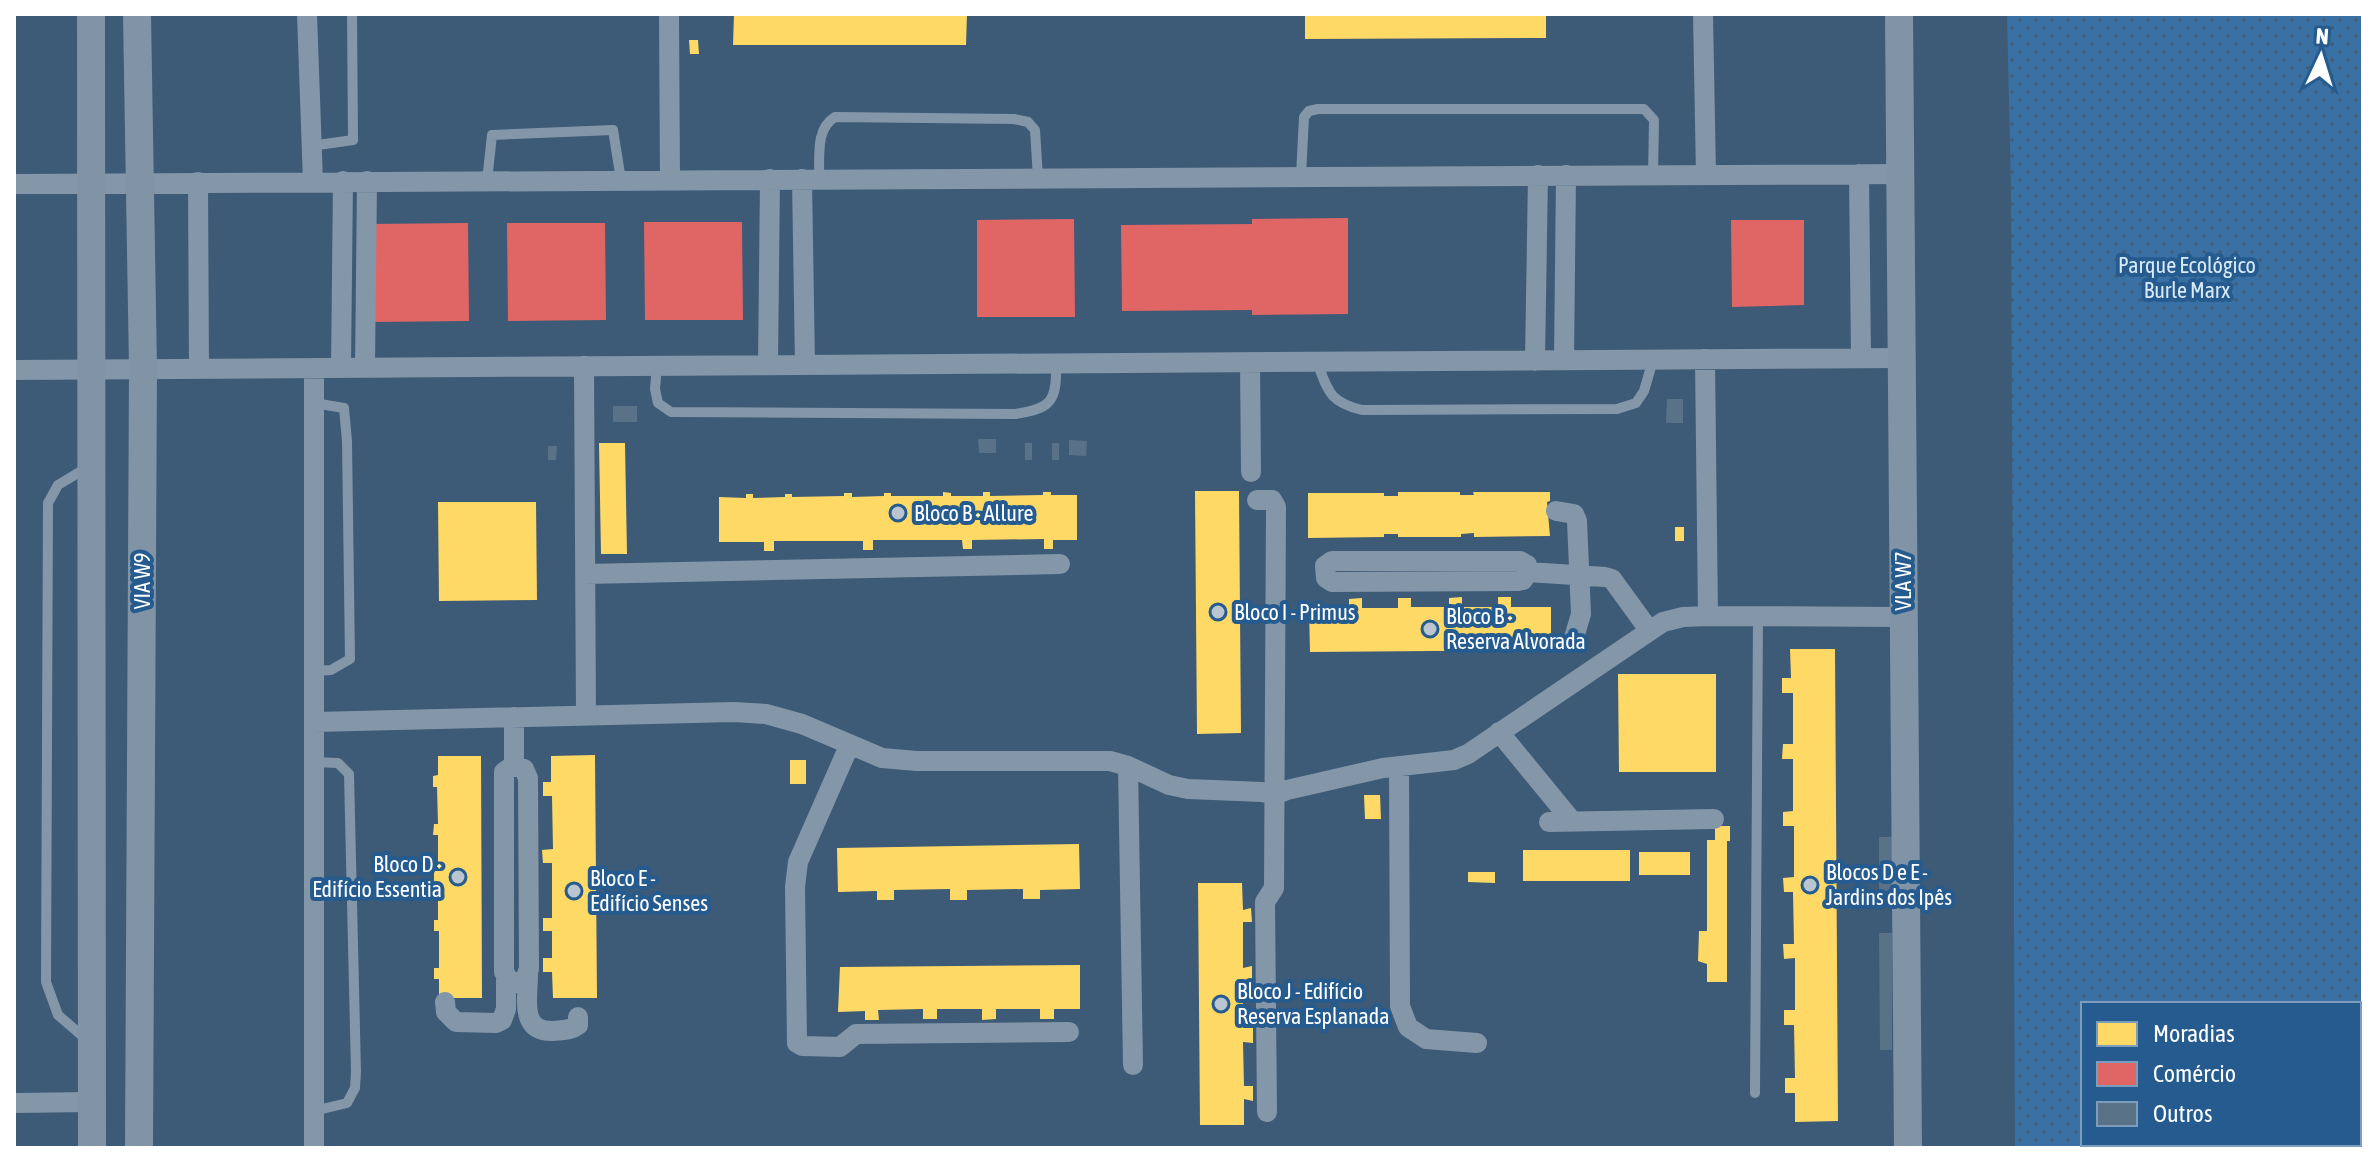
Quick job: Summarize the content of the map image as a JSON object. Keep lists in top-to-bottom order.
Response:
{
  "streets": {
    "street": ["VIA W9", "VLA W7"]
  },
  "parks": ["Parque Ecológico Burle Marx"],
  "places": [
    "Bloco B - Allure",
    "Bloco I - Primus",
    "Bloco B - Reserva Alvorada",
    "Bloco D - Edifício Essentia",
    "Blocos D e E - Jardins dos Ipês",
    "Bloco E - Edifício Senses",
    "Bloco J - Edifício Reserva Esplanada"
  ],
  "legend": ["Moradias", "Comércio", "Outros"],
  "north": "top"
}
